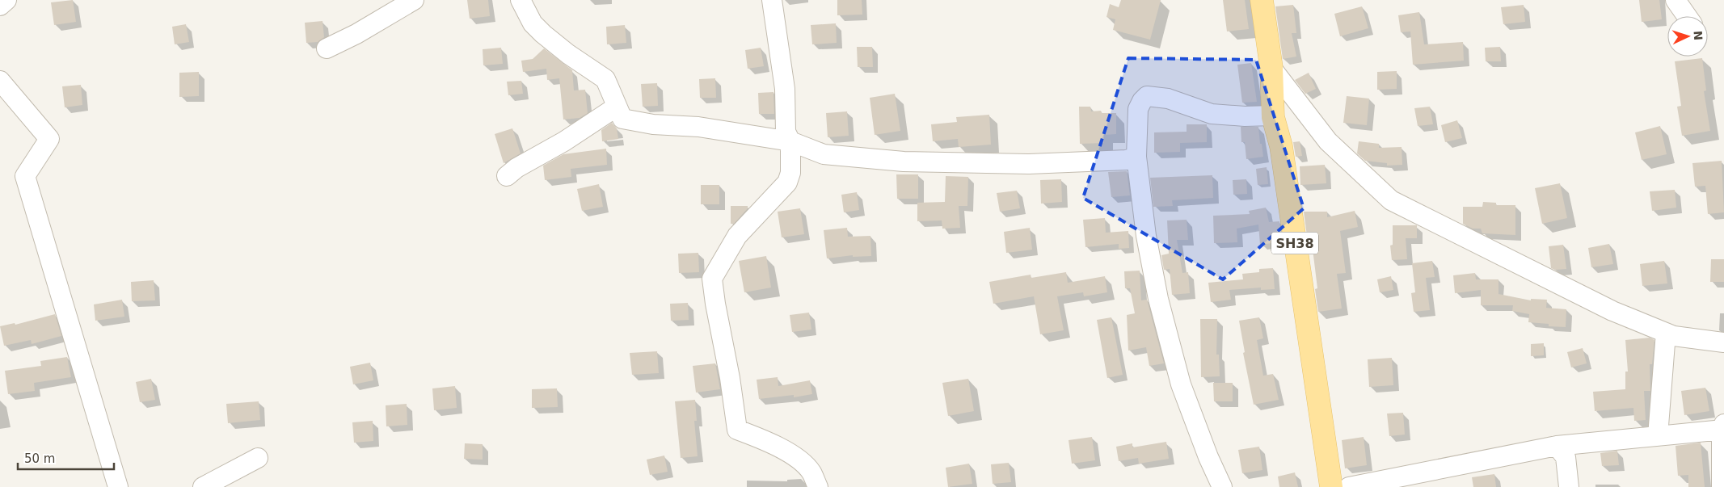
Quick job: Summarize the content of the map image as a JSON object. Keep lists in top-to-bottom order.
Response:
{
  "streets": {
    "main road": ["SH38"]
  },
  "scale_bar": "50 m",
  "north": "right"
}
